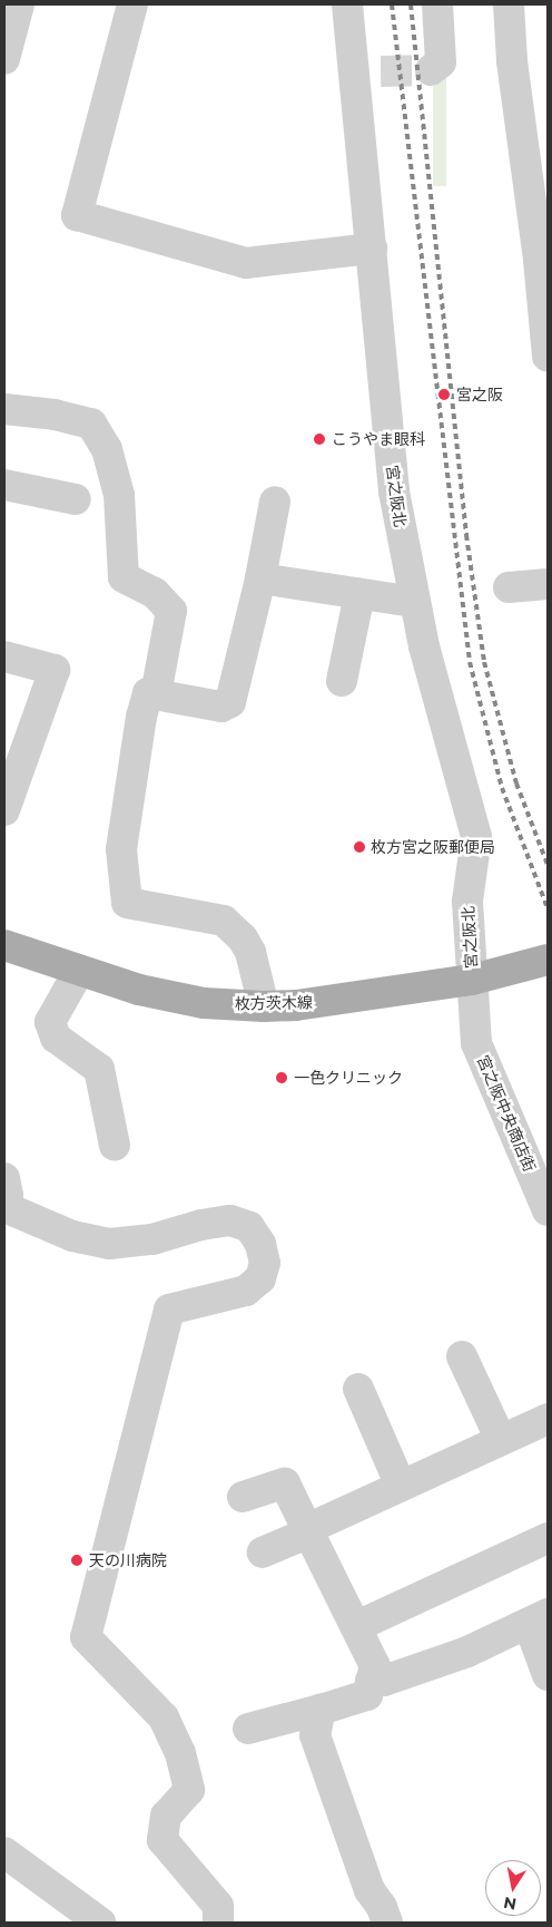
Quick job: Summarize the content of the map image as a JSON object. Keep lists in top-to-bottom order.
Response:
{
  "streets": {
    "main road": ["枚方茨木線"],
    "street": ["宮之阪北", "宮之阪中央商店街"]
  },
  "crossings": [
    ["宮之阪北", "枚方茨木線"],
    ["宮之阪北", "宮之阪中央商店街"],
    ["枚方茨木線", "宮之阪中央商店街"]
  ],
  "places": [
    "宮之阪",
    "こうやま眼科",
    "枚方宮之阪郵便局",
    "一色クリニック",
    "天の川病院"
  ],
  "north": "bottom"
}
